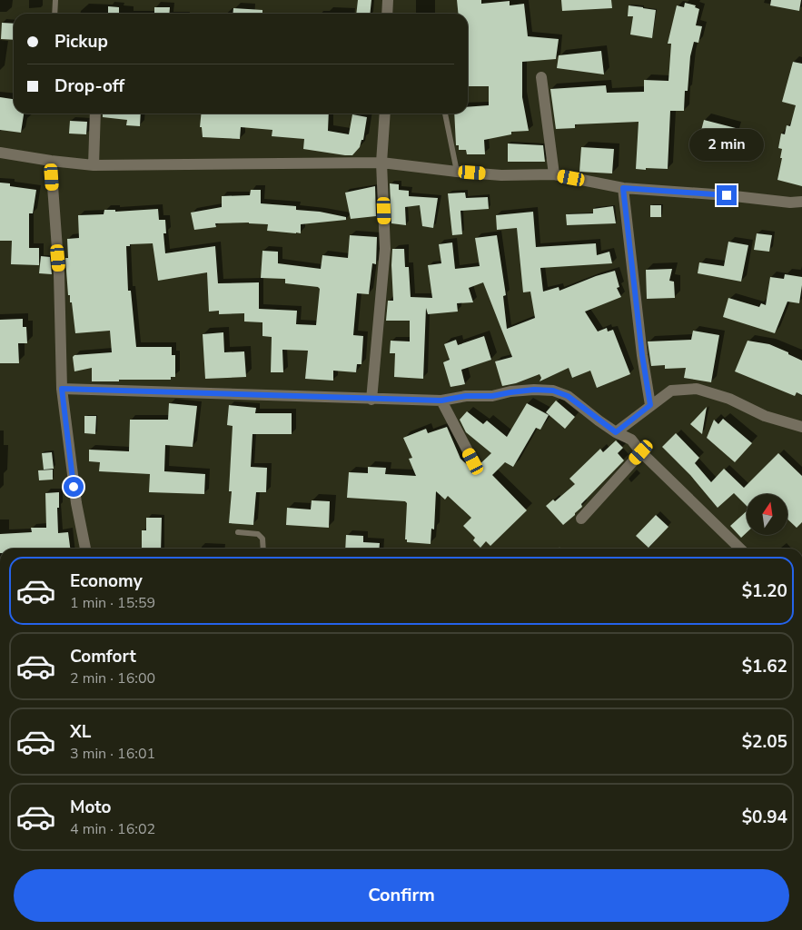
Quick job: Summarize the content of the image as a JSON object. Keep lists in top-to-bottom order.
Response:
{
  "north": "top",
  "page": {
    "banner": ["Pickup", "Drop-off"],
    "bubble": "2 min",
    "list": [
      {
        "name": "Economy",
        "note": "1 min · 15:59",
        "value": "$1.20"
      },
      {
        "name": "Comfort",
        "note": "2 min · 16:00",
        "value": "$1.62"
      },
      {
        "name": "XL",
        "note": "3 min · 16:01",
        "value": "$2.05"
      },
      {
        "name": "Moto",
        "note": "4 min · 16:02",
        "value": "$0.94"
      }
    ],
    "buttons": "Confirm"
  }
}
